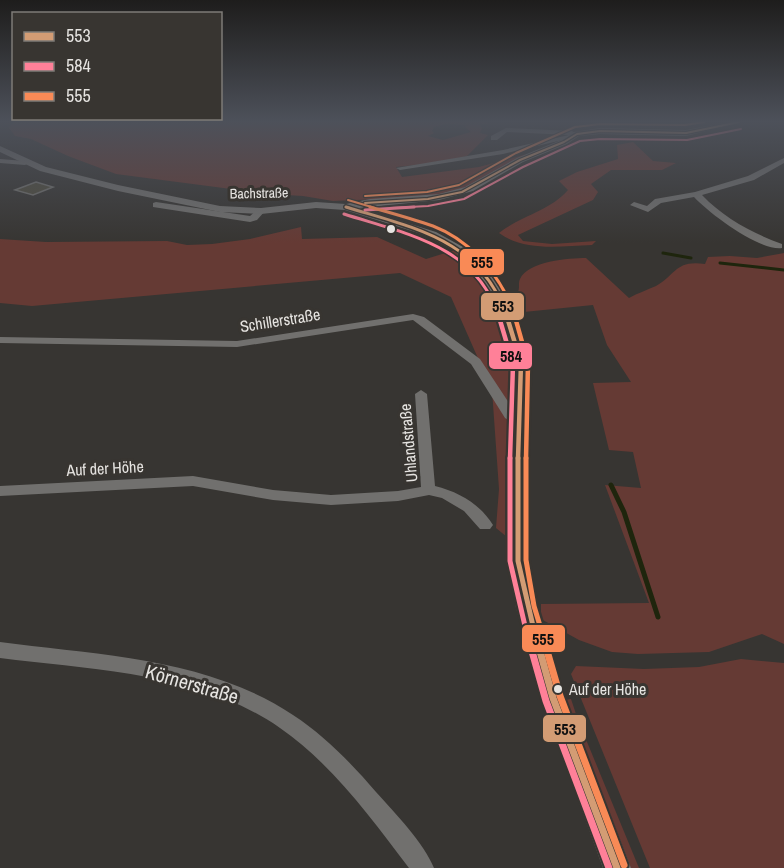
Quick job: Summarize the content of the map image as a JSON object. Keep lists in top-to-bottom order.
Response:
{
  "streets": {
    "street": [
      "Bachstraße",
      "Schillerstraße",
      "Uhlandstraße",
      "Auf der Höhe",
      "Körnerstraße"
    ]
  },
  "crossings": [
    ["Uhlandstraße", "Auf der Höhe"]
  ],
  "places": ["Auf der Höhe"],
  "lines": ["transit line 553", "transit line 584", "transit line 555"],
  "legend": ["553", "584", "555"]
}
